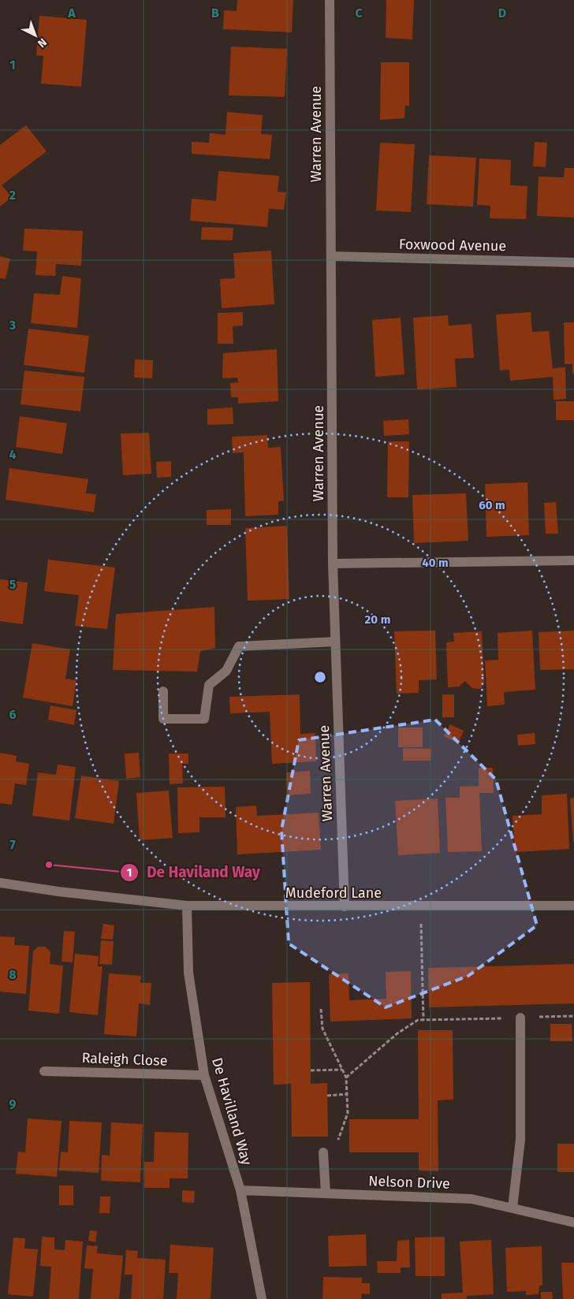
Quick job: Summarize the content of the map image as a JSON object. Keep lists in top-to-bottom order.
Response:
{
  "streets": {
    "street": [
      "Warren Avenue",
      "Foxwood Avenue",
      "Mudeford Lane",
      "Raleigh Close",
      "De Havilland Way",
      "Nelson Drive"
    ]
  },
  "crossings": [
    ["Warren Avenue", "Foxwood Avenue"],
    ["Warren Avenue", "Mudeford Lane"],
    ["Mudeford Lane", "De Havilland Way"],
    ["Raleigh Close", "De Havilland Way"],
    ["De Havilland Way", "Nelson Drive"]
  ],
  "places": ["De Haviland Way"],
  "north": "bottom right",
  "grid": {
    "columns": [
      "A",
      "B",
      "C",
      "D"
    ],
    "rows": [
      "1",
      "2",
      "3",
      "4",
      "5",
      "6",
      "7",
      "8",
      "9"
    ]
  },
  "rings": ["60 m", "40 m", "20 m"]
}
